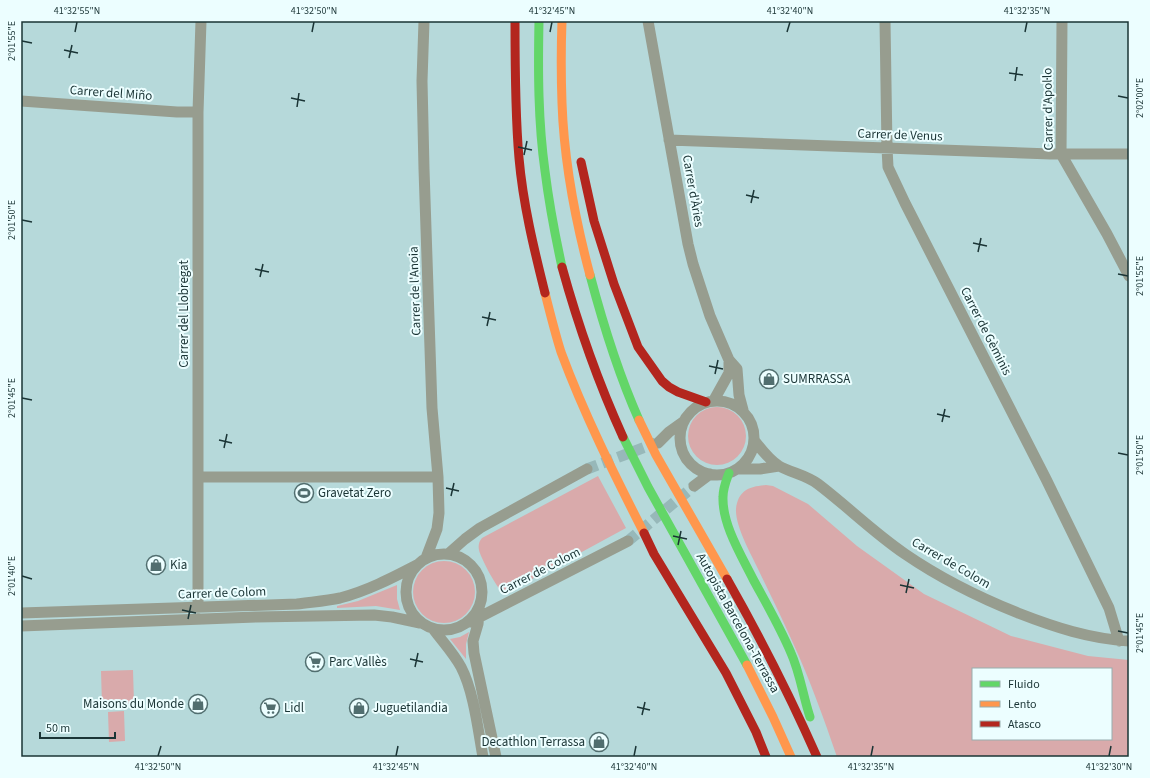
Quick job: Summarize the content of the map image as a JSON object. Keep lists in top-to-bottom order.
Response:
{
  "streets": {
    "highway": ["Autopista Barcelona-Terrassa"],
    "street": [
      "Carrer del Miño",
      "Carrer d'Apol·lo",
      "Carrer de Venus",
      "Carrer d'Àries",
      "Carrer de l'Anoia",
      "Carrer del Llobregat",
      "Carrer de Gèminis",
      "Carrer de Colom"
    ]
  },
  "crossings": [
    ["Carrer del Miño", "Carrer del Llobregat"],
    ["Carrer d'Apol·lo", "Carrer de Venus"],
    ["Carrer de Venus", "Carrer d'Àries"],
    ["Carrer de Venus", "Carrer de Gèminis"],
    ["Carrer d'Àries", "Carrer de Colom"],
    ["Carrer de l'Anoia", "Carrer de Colom"],
    ["Carrer del Llobregat", "Carrer de Colom"],
    ["Carrer de Gèminis", "Carrer de Colom"]
  ],
  "places": {
    "shop": [
      "SUMRRASSA",
      "Kia",
      "Maisons du Monde",
      "Juguetilandia",
      "Decathlon Terrassa"
    ],
    "sports": ["Gravetat Zero"],
    "supermarket": ["Parc Vallès", "Lidl"]
  },
  "legend": ["Fluido", "Lento", "Atasco"],
  "scale_bar": "50 m",
  "coordinates": [
    "41°32'55\"N",
    "41°32'50\"N",
    "41°32'45\"N",
    "41°32'40\"N",
    "41°32'35\"N",
    "2°01'55\"E",
    "2°02'00\"E",
    "2°01'50\"E",
    "2°01'45\"E",
    "2°01'40\"E",
    "41°32'30\"N"
  ]
}
